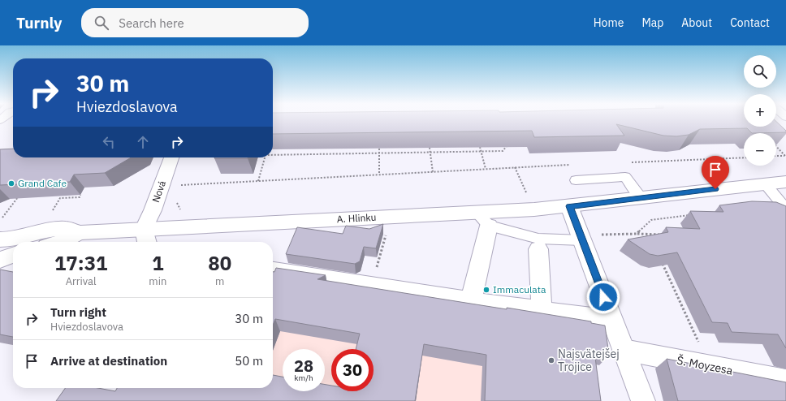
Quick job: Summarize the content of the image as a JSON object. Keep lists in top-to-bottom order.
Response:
{
  "streets": {
    "street": ["Nová", "A. Hlinku", "Š. Moyzesa"]
  },
  "crossings": [
    ["Nová", "A. Hlinku"]
  ],
  "places": ["Grand Cafe", "Immaculata", "Najsvätejšej Trojice"],
  "page": {
    "header": "Turnly",
    "search": "Search here",
    "nav": [
      "Home",
      "Map",
      "About",
      "Contact"
    ],
    "map_buttons": ["+", "−"],
    "turn": ["30 m", "Hviezdoslavova"],
    "eta": [
      "17:31",
      "Arrival",
      "1",
      "min",
      "80",
      "m"
    ],
    "list": [
      {
        "name": "Turn right",
        "note": "Hviezdoslavova",
        "value": "30 m"
      },
      {
        "name": "Arrive at destination",
        "value": "50 m"
      }
    ],
    "speed": "28 km/h",
    "limit": "30"
  }
}
